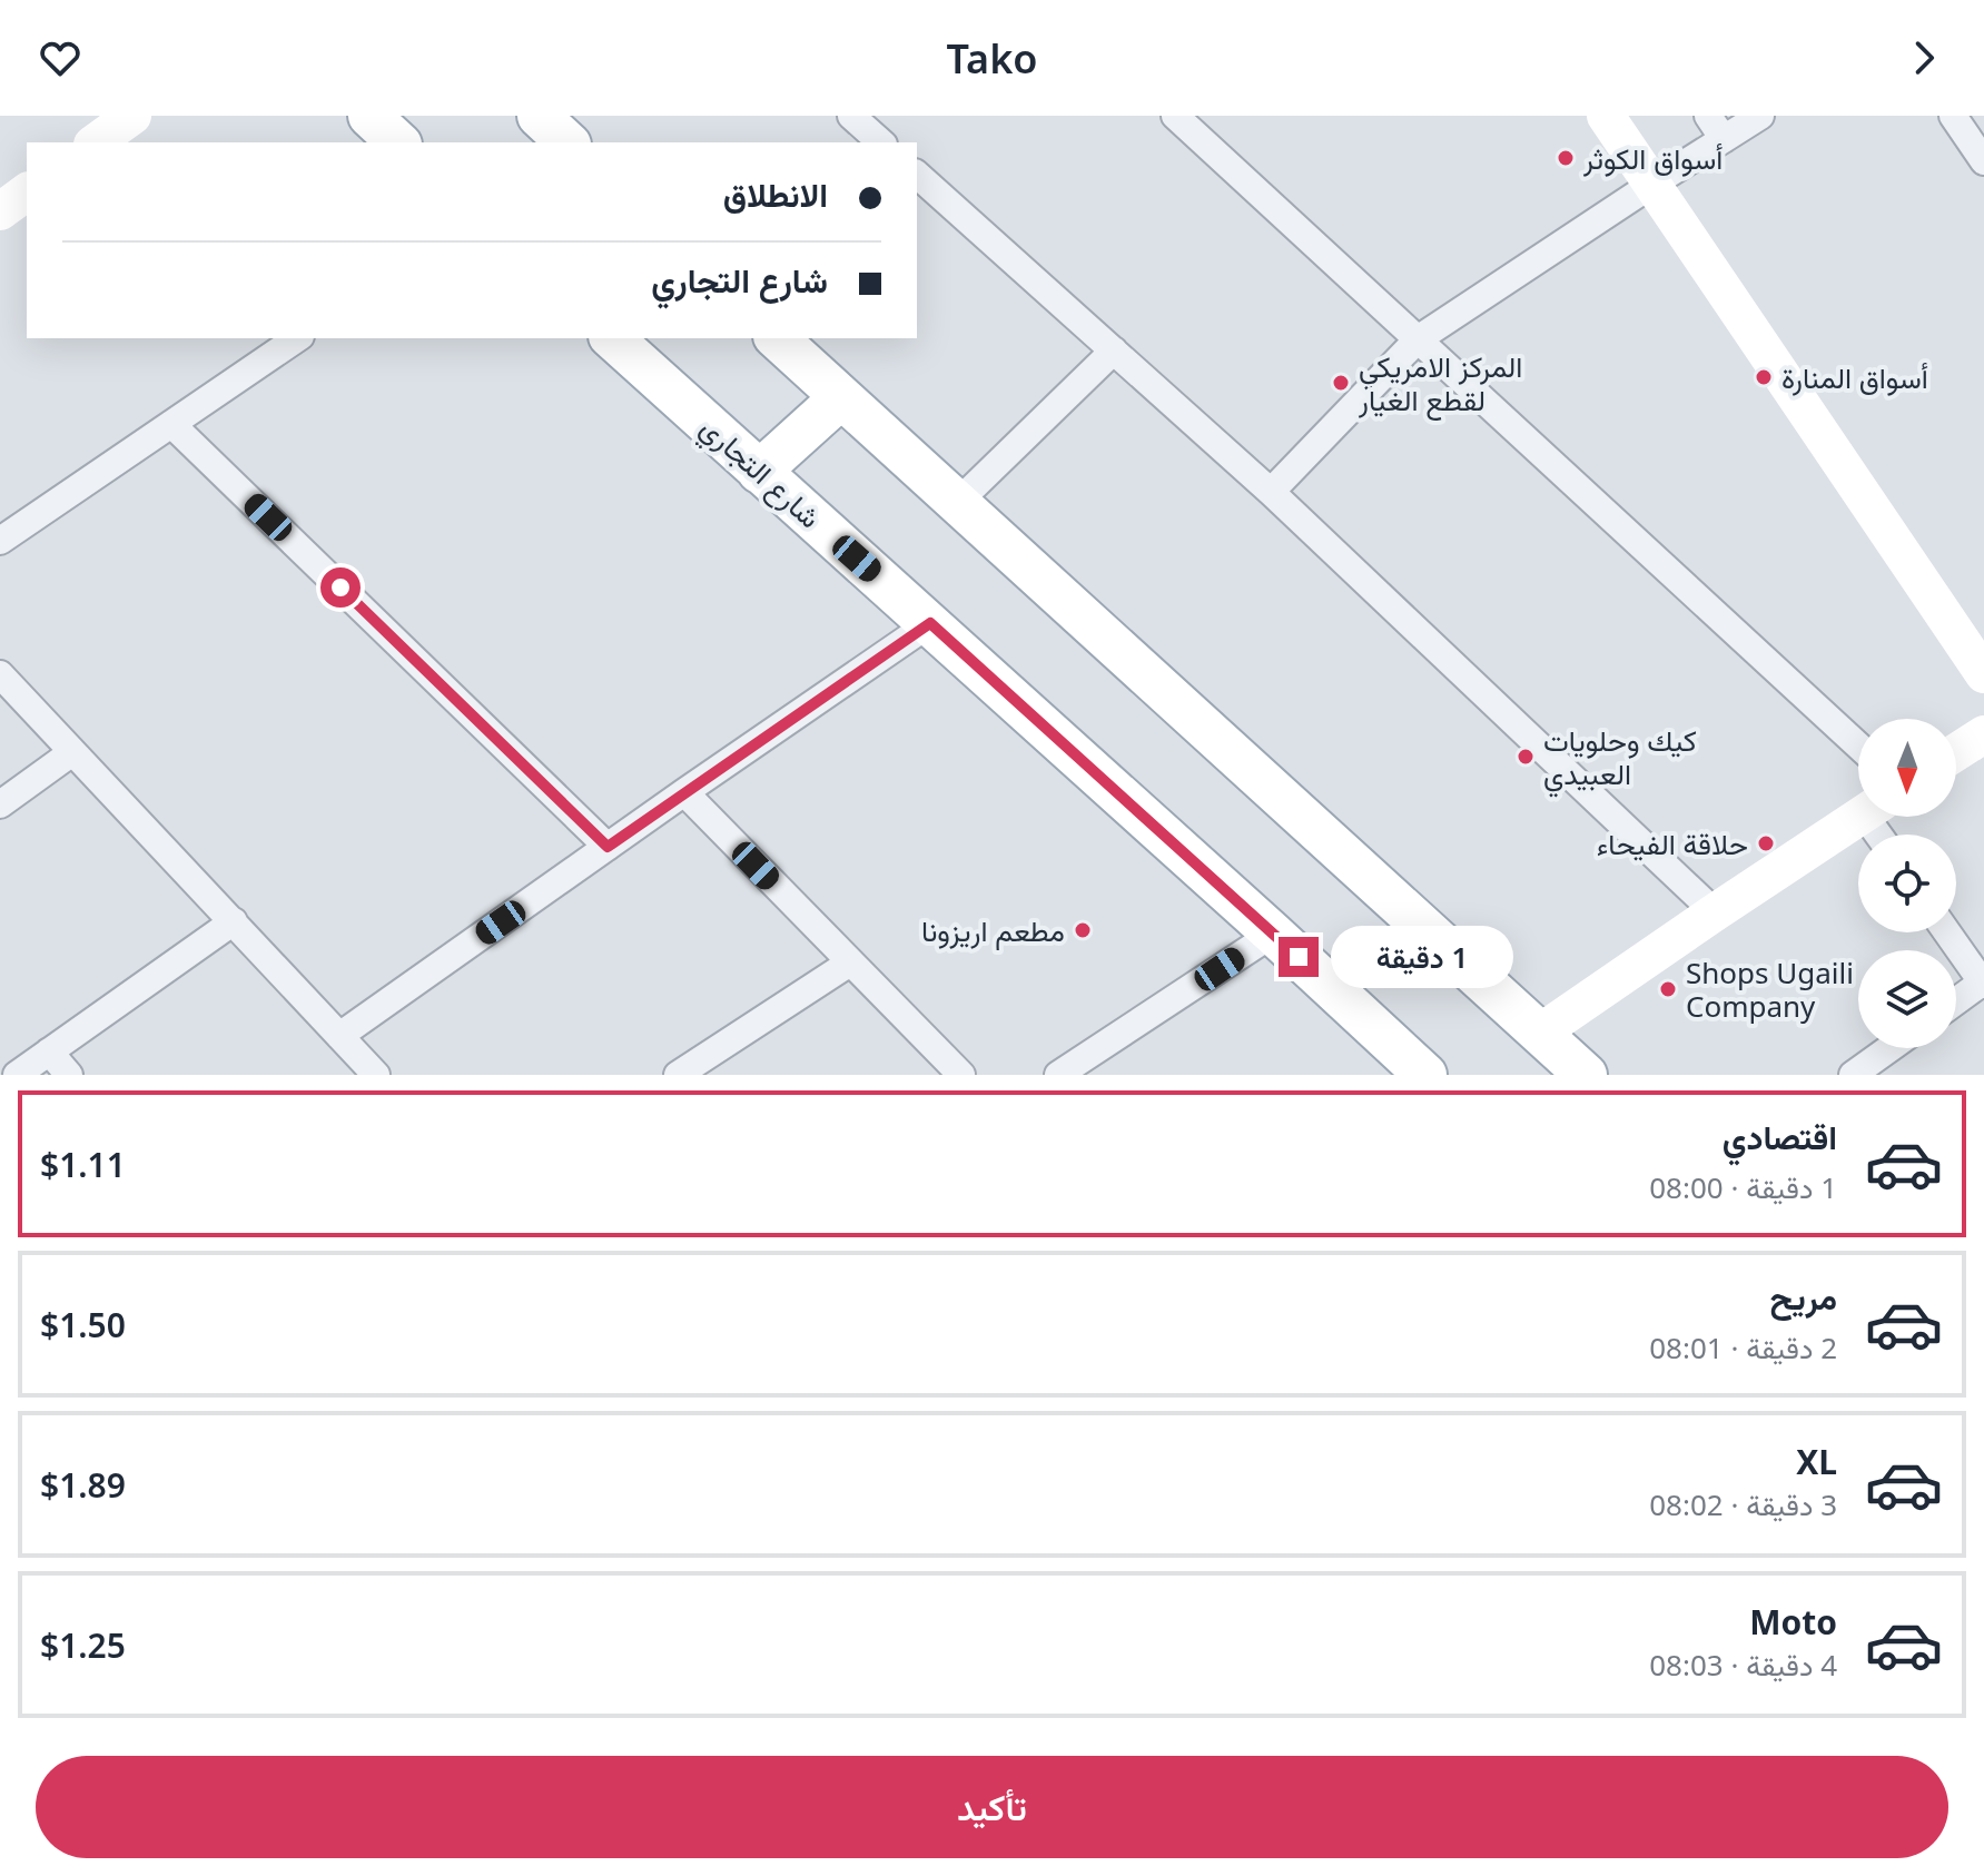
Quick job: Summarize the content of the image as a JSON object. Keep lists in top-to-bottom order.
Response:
{
  "streets": {
    "main road": ["شارع التجاري"]
  },
  "places": [
    "أسواق الكوثر",
    "أسواق المنارة",
    "المركز الامريكي لقطع الغيار",
    "كيك وحلويات العبيدي",
    "حلاقة الفيحاء",
    "مطعم اريزونا",
    "Shops Ugaili Company"
  ],
  "north": "bottom",
  "page": {
    "header": "Tako",
    "banner": ["الانطلاق", "شارع التجاري"],
    "bubble": "1 دقيقة",
    "list": [
      {
        "name": "اقتصادي",
        "note": "1 دقيقة · 08:00",
        "value": "$1.11"
      },
      {
        "name": "مريح",
        "note": "2 دقيقة · 08:01",
        "value": "$1.50"
      },
      {
        "name": "XL",
        "note": "3 دقيقة · 08:02",
        "value": "$1.89"
      },
      {
        "name": "Moto",
        "note": "4 دقيقة · 08:03",
        "value": "$1.25"
      }
    ],
    "buttons": "تأكيد"
  }
}
